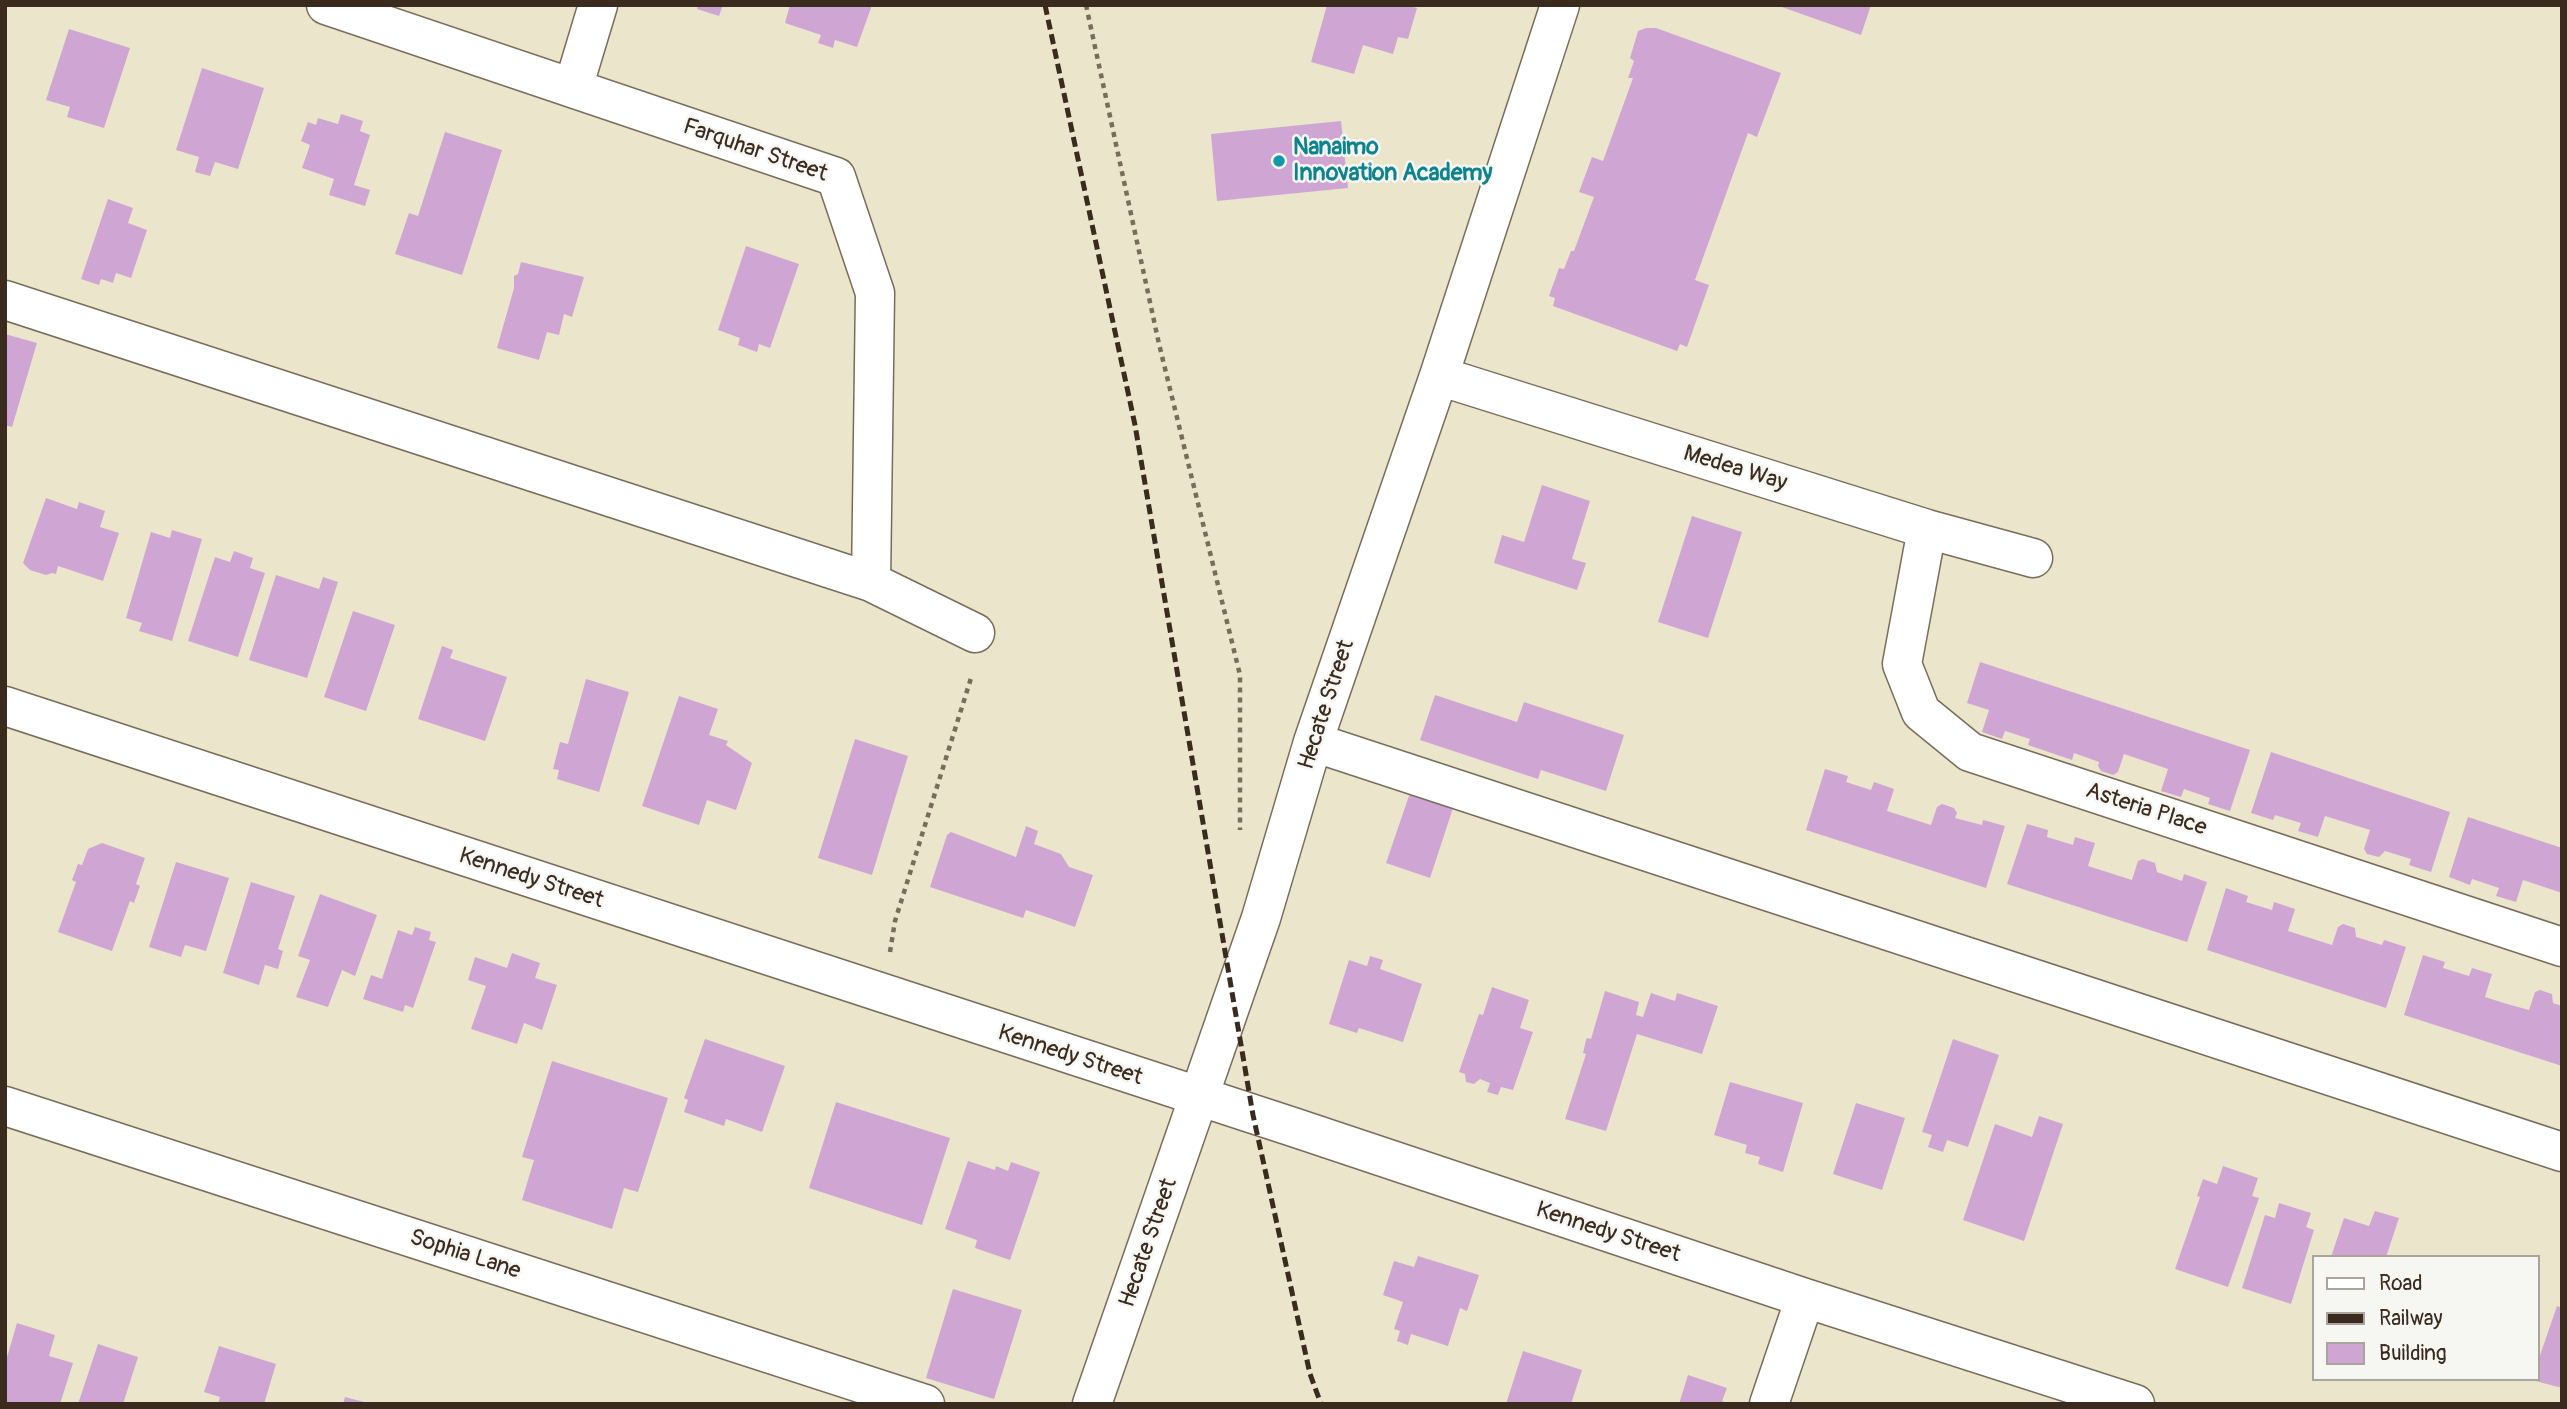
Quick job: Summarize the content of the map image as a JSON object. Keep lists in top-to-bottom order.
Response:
{
  "streets": {
    "street": [
      "Farquhar Street",
      "Medea Way",
      "Hecate Street",
      "Asteria Place",
      "Kennedy Street",
      "Sophia Lane"
    ]
  },
  "crossings": [
    ["Medea Way", "Hecate Street"],
    ["Medea Way", "Asteria Place"],
    ["Hecate Street", "Kennedy Street"]
  ],
  "places": ["Nanaimo Innovation Academy"],
  "legend": ["Road", "Railway", "Building"]
}
